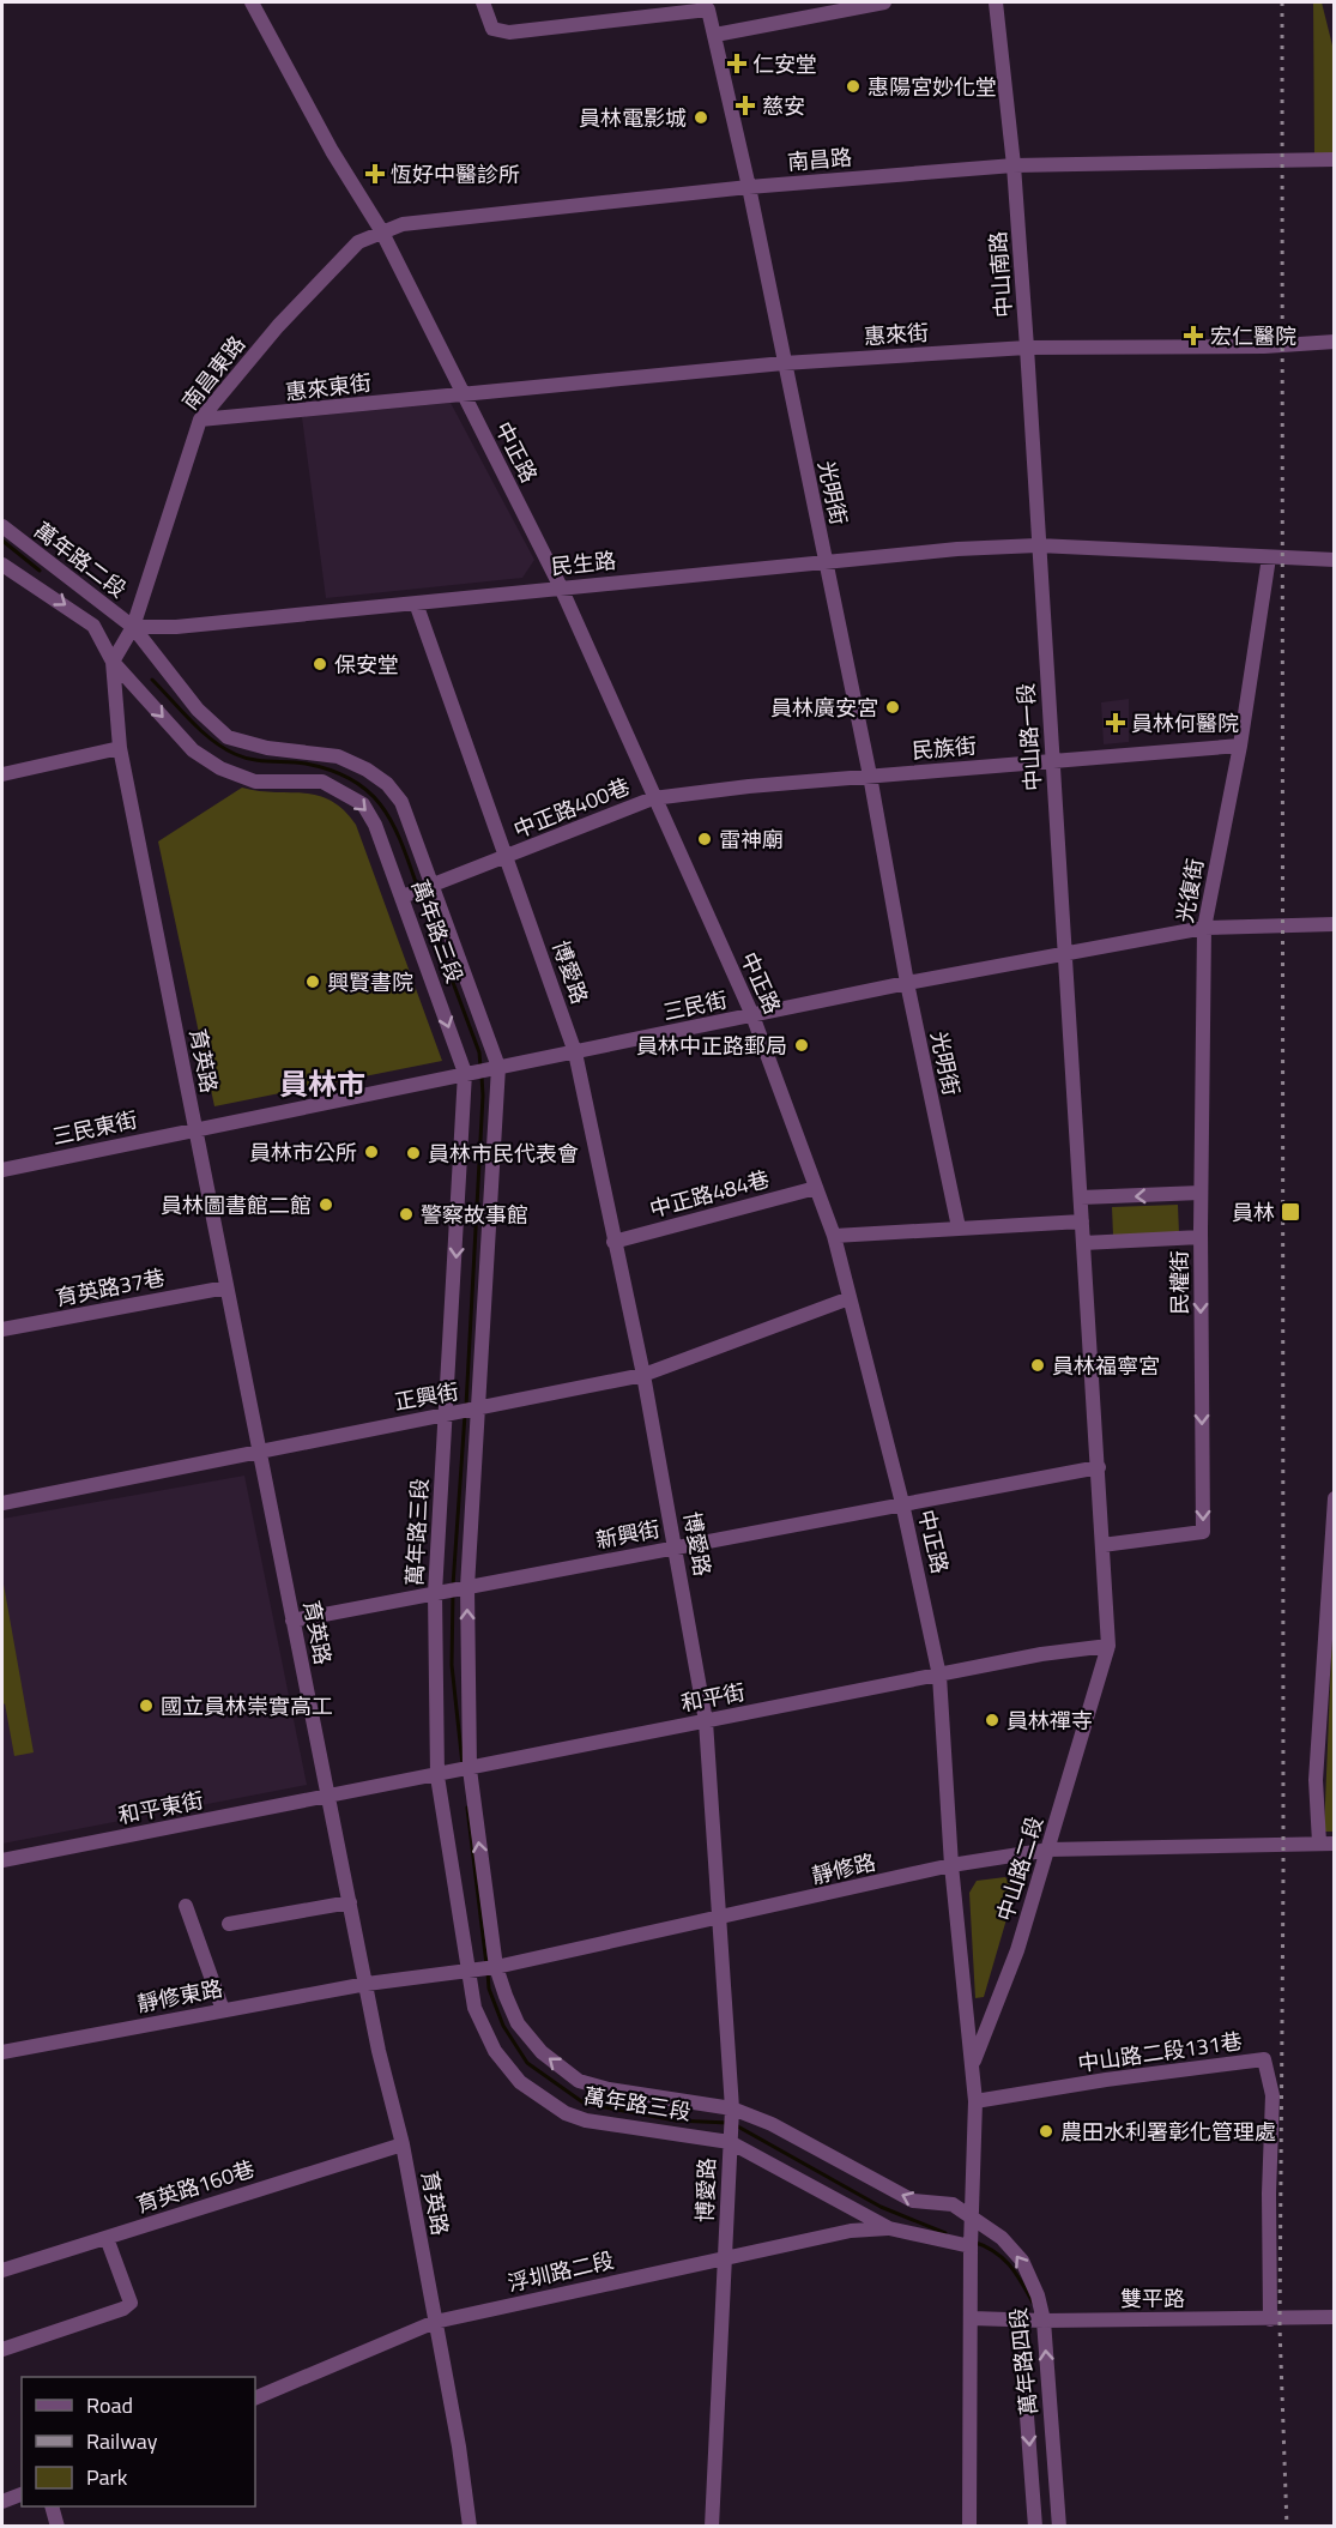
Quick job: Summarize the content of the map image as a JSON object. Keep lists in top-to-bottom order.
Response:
{
  "streets": {
    "street": [
      "南昌路",
      "中山南路",
      "惠來街",
      "南昌東路",
      "惠來東街",
      "中正路",
      "光明街",
      "萬年路二段",
      "民生路",
      "中山路一段",
      "民族街",
      "中正路400巷",
      "光復街",
      "萬年路三段",
      "博愛路",
      "三民街",
      "育英路",
      "三民東街",
      "中正路484巷",
      "民權街",
      "育英路37巷",
      "正興街",
      "新興街",
      "和平街",
      "和平東街",
      "靜修路",
      "中山路二段",
      "靜修東路",
      "中山路二段131巷",
      "育英路160巷",
      "浮圳路二段",
      "雙平路",
      "萬年路四段"
    ]
  },
  "crossings": [
    ["南昌路", "中山南路"],
    ["南昌路", "南昌東路"],
    ["南昌路", "中正路"],
    ["南昌路", "光明街"],
    ["中山南路", "惠來街"],
    ["中山南路", "民生路"],
    ["中山南路", "中山路一段"],
    ["惠來街", "惠來東街"],
    ["惠來街", "中正路"],
    ["惠來街", "光明街"],
    ["南昌東路", "惠來東街"],
    ["南昌東路", "中正路"],
    ["南昌東路", "萬年路二段"],
    ["南昌東路", "民生路"],
    ["南昌東路", "萬年路三段"],
    ["南昌東路", "育英路"],
    ["惠來東街", "中正路"],
    ["中正路", "民生路"],
    ["中正路", "民族街"],
    ["中正路", "中正路400巷"],
    ["中正路", "三民街"],
    ["中正路", "中正路484巷"],
    ["中正路", "正興街"],
    ["中正路", "新興街"],
    ["中正路", "和平街"],
    ["中正路", "靜修路"],
    ["中正路", "中山路二段"],
    ["光明街", "民生路"],
    ["光明街", "民族街"],
    ["光明街", "三民街"],
    ["萬年路二段", "民生路"],
    ["萬年路二段", "萬年路三段"],
    ["萬年路二段", "育英路"],
    ["民生路", "中山路一段"],
    ["民生路", "萬年路三段"],
    ["民生路", "博愛路"],
    ["中山路一段", "民族街"],
    ["中山路一段", "三民街"],
    ["中山路一段", "中山路二段"],
    ["民族街", "中正路400巷"],
    ["民族街", "光復街"],
    ["中正路400巷", "萬年路三段"],
    ["中正路400巷", "博愛路"],
    ["光復街", "三民街"],
    ["光復街", "民權街"],
    ["萬年路三段", "博愛路"],
    ["萬年路三段", "三民街"],
    ["萬年路三段", "育英路"],
    ["萬年路三段", "正興街"],
    ["萬年路三段", "新興街"],
    ["萬年路三段", "和平街"],
    ["萬年路三段", "靜修路"],
    ["萬年路三段", "中山路二段"],
    ["萬年路三段", "浮圳路二段"],
    ["萬年路三段", "萬年路四段"],
    ["博愛路", "三民街"],
    ["博愛路", "中正路484巷"],
    ["博愛路", "正興街"],
    ["博愛路", "新興街"],
    ["博愛路", "和平街"],
    ["博愛路", "靜修路"],
    ["博愛路", "浮圳路二段"],
    ["三民街", "育英路"],
    ["三民街", "三民東街"],
    ["育英路", "三民東街"],
    ["育英路", "育英路37巷"],
    ["育英路", "正興街"],
    ["育英路", "新興街"],
    ["育英路", "和平街"],
    ["育英路", "和平東街"],
    ["育英路", "靜修路"],
    ["育英路", "靜修東路"],
    ["育英路", "育英路160巷"],
    ["育英路", "浮圳路二段"],
    ["民權街", "中山路二段"],
    ["新興街", "中山路二段"],
    ["和平街", "和平東街"],
    ["和平街", "中山路二段"],
    ["靜修路", "中山路二段"],
    ["靜修路", "靜修東路"],
    ["中山路二段", "中山路二段131巷"],
    ["中山路二段", "雙平路"],
    ["中山路二段", "萬年路四段"],
    ["中山路二段131巷", "雙平路"],
    ["雙平路", "萬年路四段"]
  ],
  "one_way": ["民權街"],
  "districts": ["員林市"],
  "places": {
    "health": [
      "仁安堂",
      "慈安",
      "恆好中醫診所",
      "宏仁醫院",
      "員林何醫院"
    ],
    "other": [
      "惠陽宮妙化堂",
      "員林電影城",
      "保安堂",
      "員林廣安宮",
      "雷神廟",
      "興賢書院",
      "員林中正路郵局",
      "員林市公所",
      "員林市民代表會",
      "員林圖書館二館",
      "警察故事館",
      "員林福寧宮",
      "國立員林崇實高工",
      "員林禪寺",
      "農田水利署彰化管理處"
    ],
    "transit": ["員林"]
  },
  "legend": ["Road", "Railway", "Park"]
}
